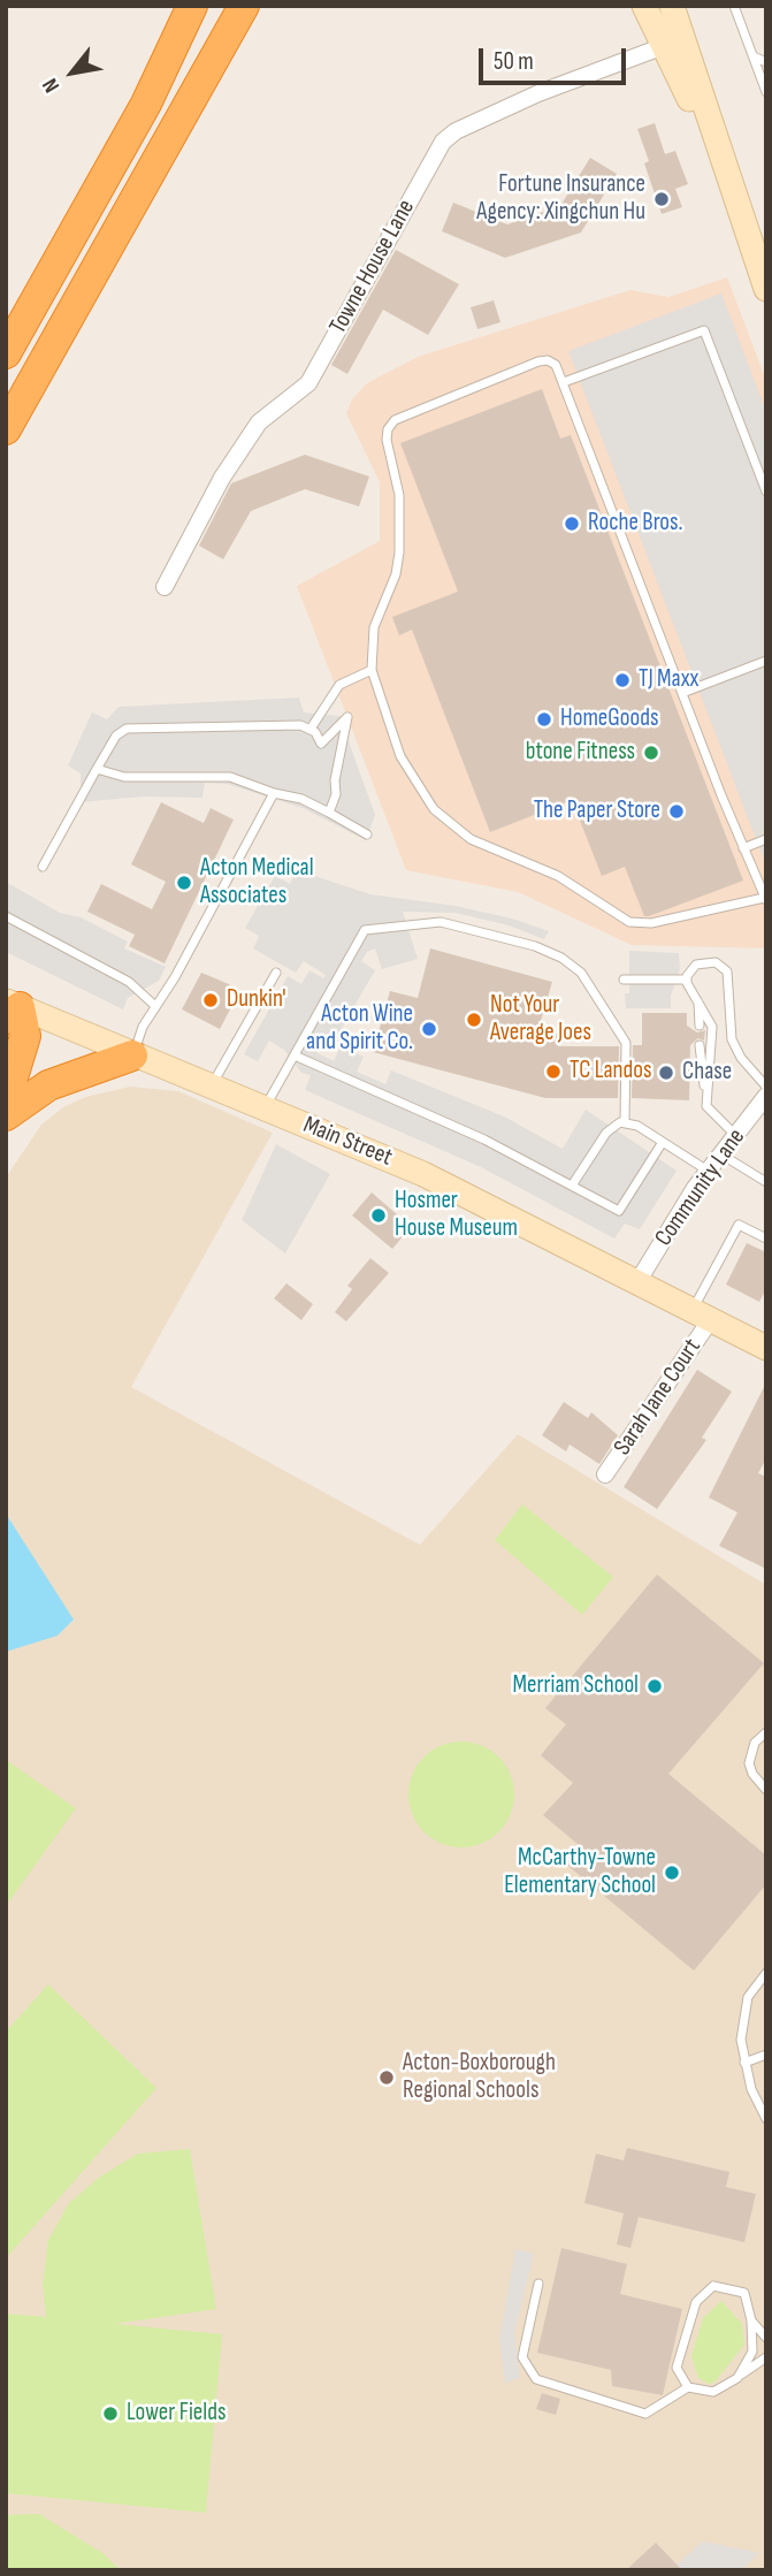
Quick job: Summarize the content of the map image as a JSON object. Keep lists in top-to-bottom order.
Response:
{
  "streets": {
    "main road": ["Main Street"],
    "street": ["Towne House Lane", "Community Lane", "Sarah Jane Court"]
  },
  "crossings": [
    ["Main Street", "Community Lane"],
    ["Main Street", "Sarah Jane Court"]
  ],
  "places": [
    "Fortune Insurance Agency: Xingchun Hu",
    "Roche Bros.",
    "TJ Maxx",
    "HomeGoods",
    "btone Fitness",
    "The Paper Store",
    "Acton Medical Associates",
    "Dunkin'",
    "Not Your Average Joes",
    "Acton Wine and Spirit Co.",
    "TC Landos",
    "Chase",
    "Hosmer House Museum",
    "Merriam School",
    "McCarthy-Towne Elementary School",
    "Acton-Boxborough Regional Schools",
    "Lower Fields"
  ],
  "scale_bar": "50 m",
  "north": "bottom left"
}
